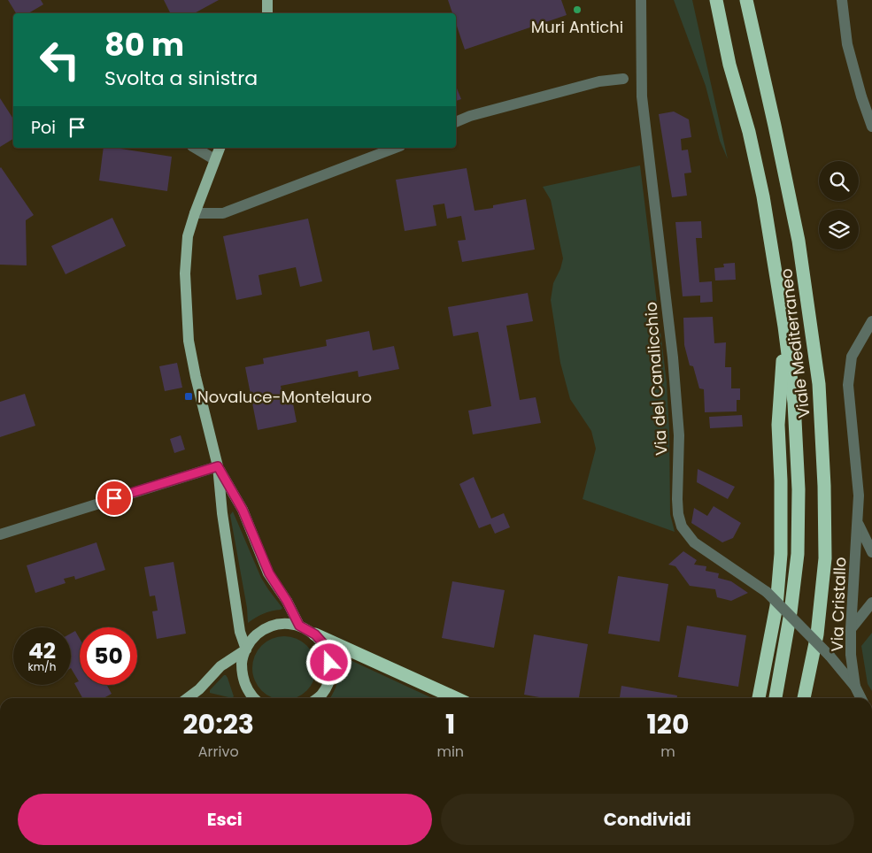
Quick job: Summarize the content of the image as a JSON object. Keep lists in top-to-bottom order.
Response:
{
  "streets": {
    "highway": ["Viale Mediterraneo"],
    "street": ["Via del Canalicchio", "Via Cristallo"]
  },
  "crossings": [
    ["Via del Canalicchio", "Via Cristallo"]
  ],
  "places": {
    "other": ["Muri Antichi"],
    "transit": ["Novaluce-Montelauro"]
  },
  "page": {
    "turn": ["80 m", "Svolta a sinistra"],
    "then": "Poi",
    "speed": "42 km/h",
    "limit": "50",
    "eta": [
      "20:23",
      "Arrivo",
      "1",
      "min",
      "120",
      "m"
    ],
    "buttons": ["Esci", "Condividi"]
  }
}
